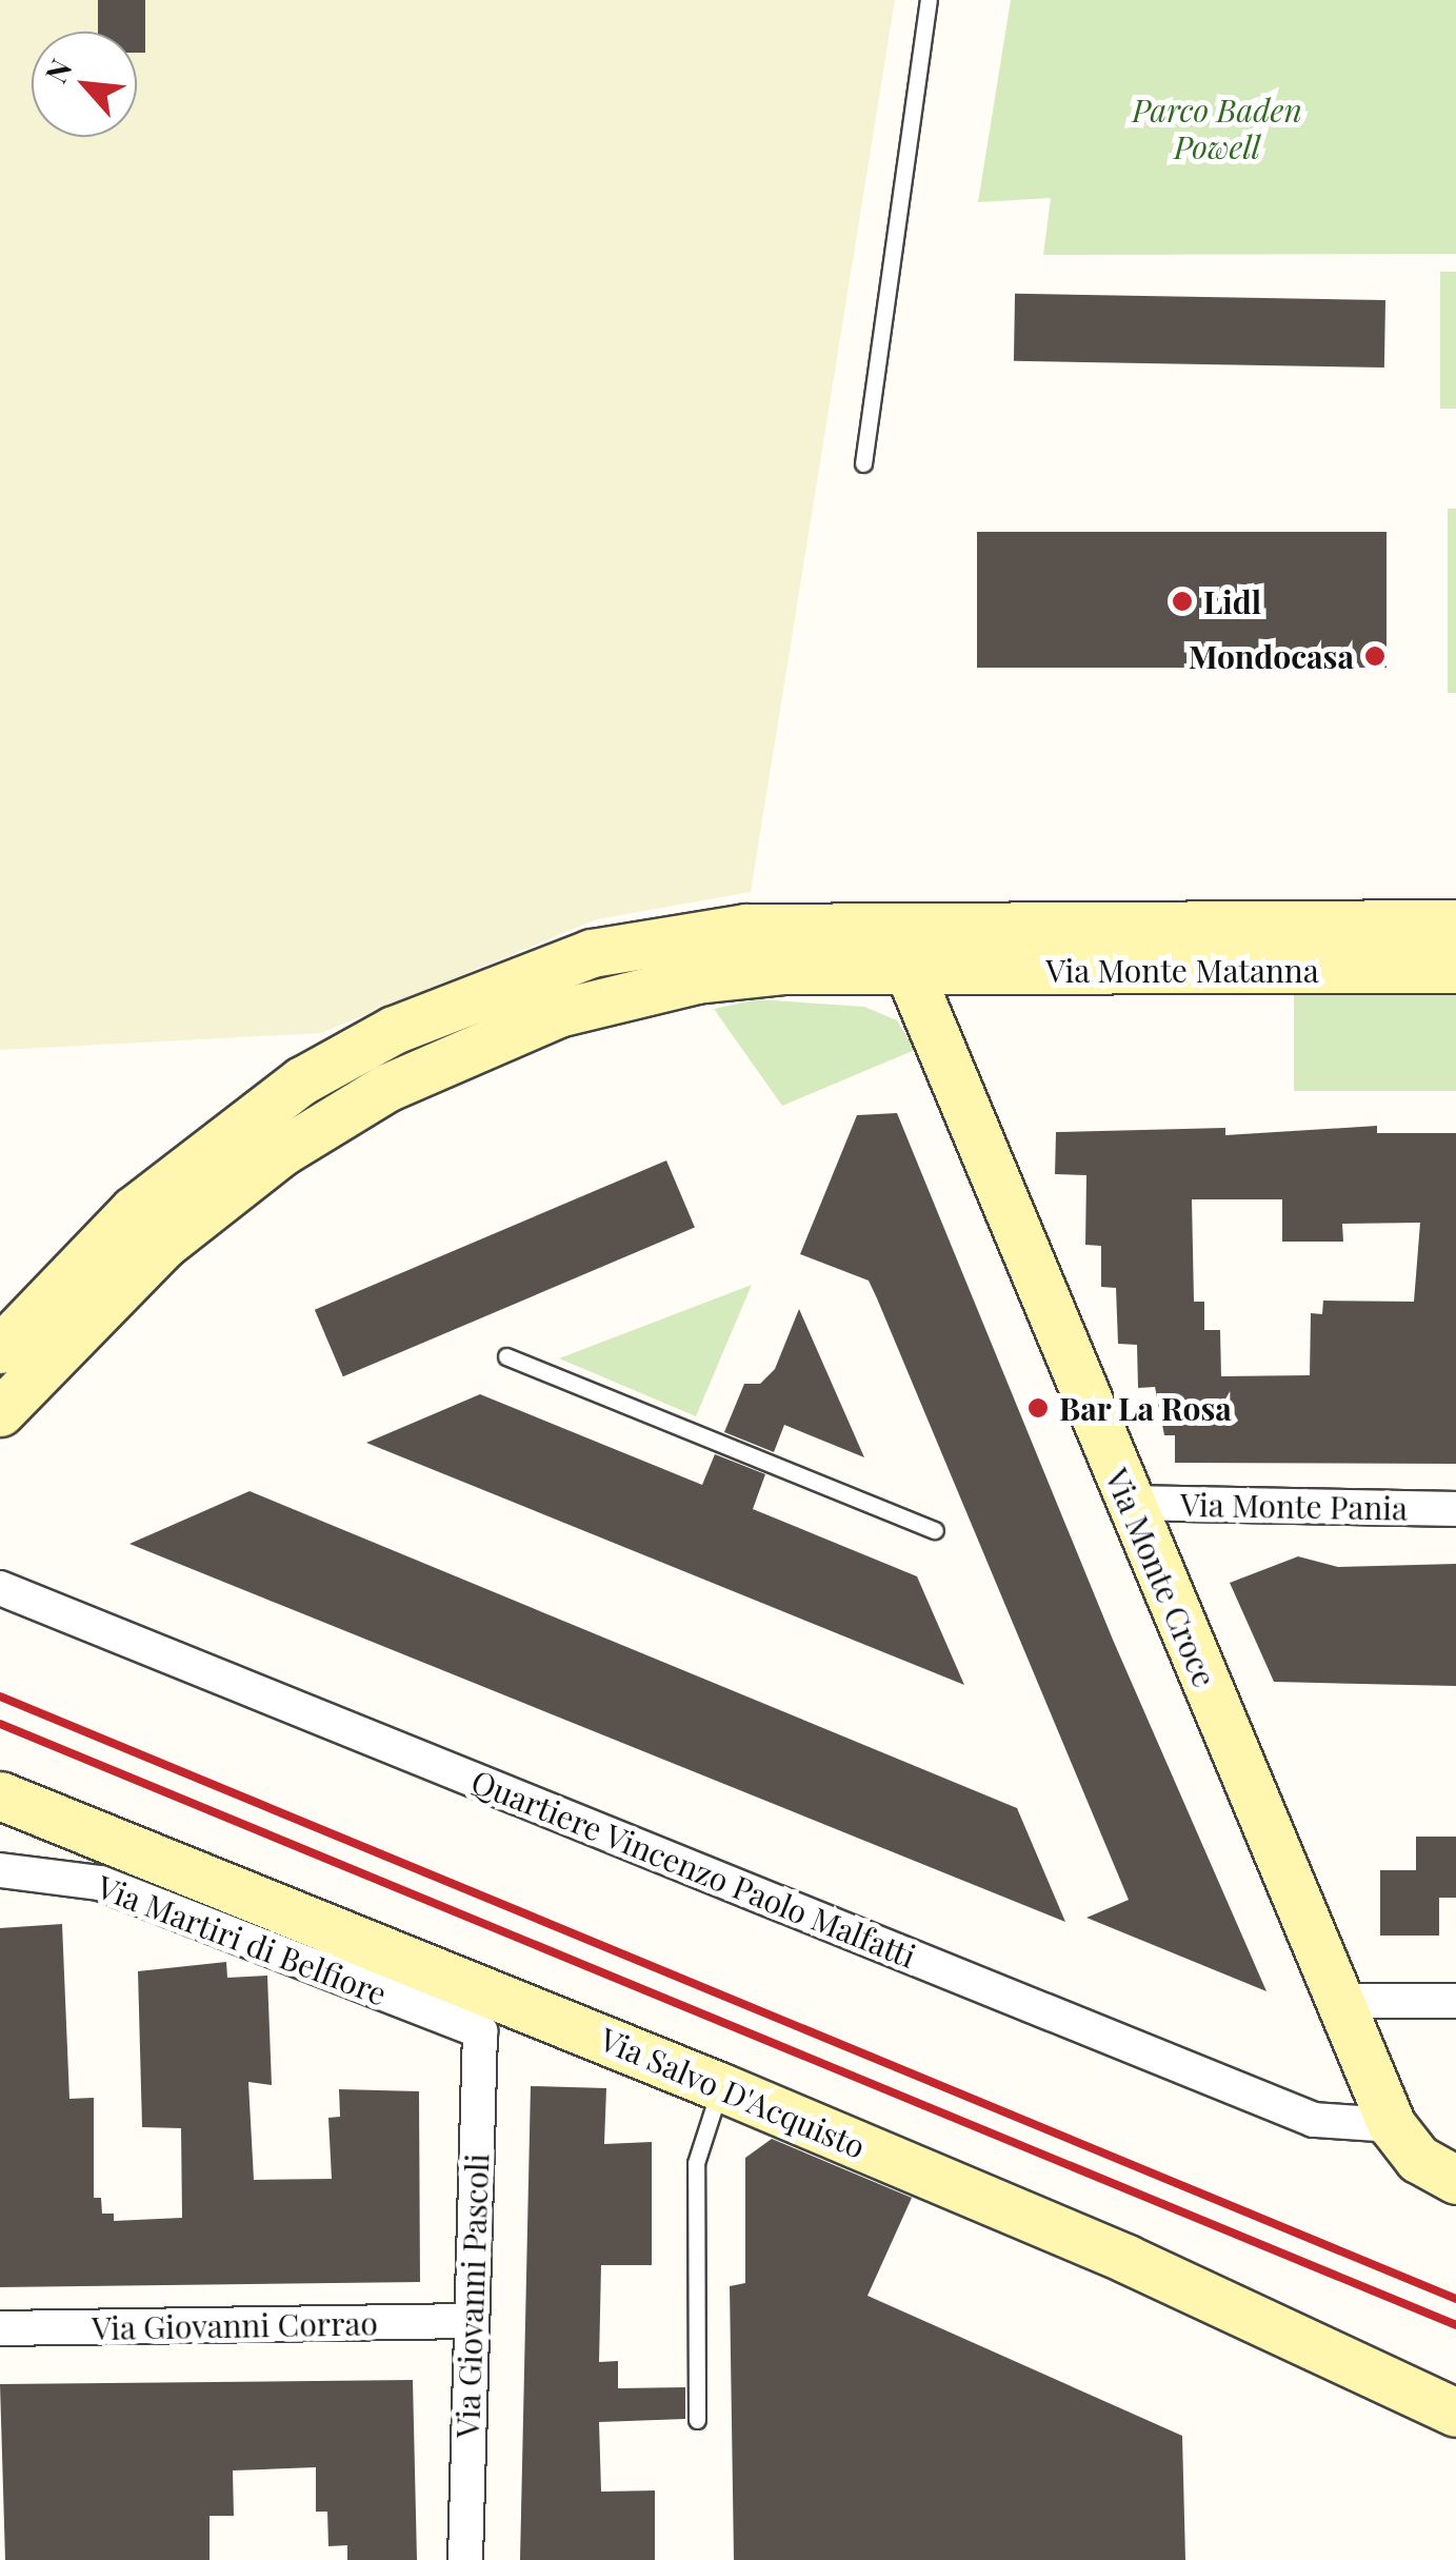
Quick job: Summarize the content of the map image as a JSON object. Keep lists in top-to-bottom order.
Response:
{
  "streets": {
    "street": [
      "Via Monte Matanna",
      "Via Monte Pania",
      "Via Monte Croce",
      "Quartiere Vincenzo Paolo Malfatti",
      "Via Martiri di Belfiore",
      "Via Salvo D'Acquisto",
      "Via Giovanni Pascoli",
      "Via Giovanni Corrao"
    ]
  },
  "crossings": [
    ["Via Monte Matanna", "Via Monte Croce"],
    ["Via Monte Pania", "Via Monte Croce"],
    ["Via Monte Croce", "Quartiere Vincenzo Paolo Malfatti"],
    ["Via Martiri di Belfiore", "Via Giovanni Pascoli"],
    ["Via Giovanni Pascoli", "Via Giovanni Corrao"]
  ],
  "parks": ["Parco Baden Powell"],
  "places": ["Lidl", "Mondocasa", "Bar La Rosa"],
  "north": "top left"
}
